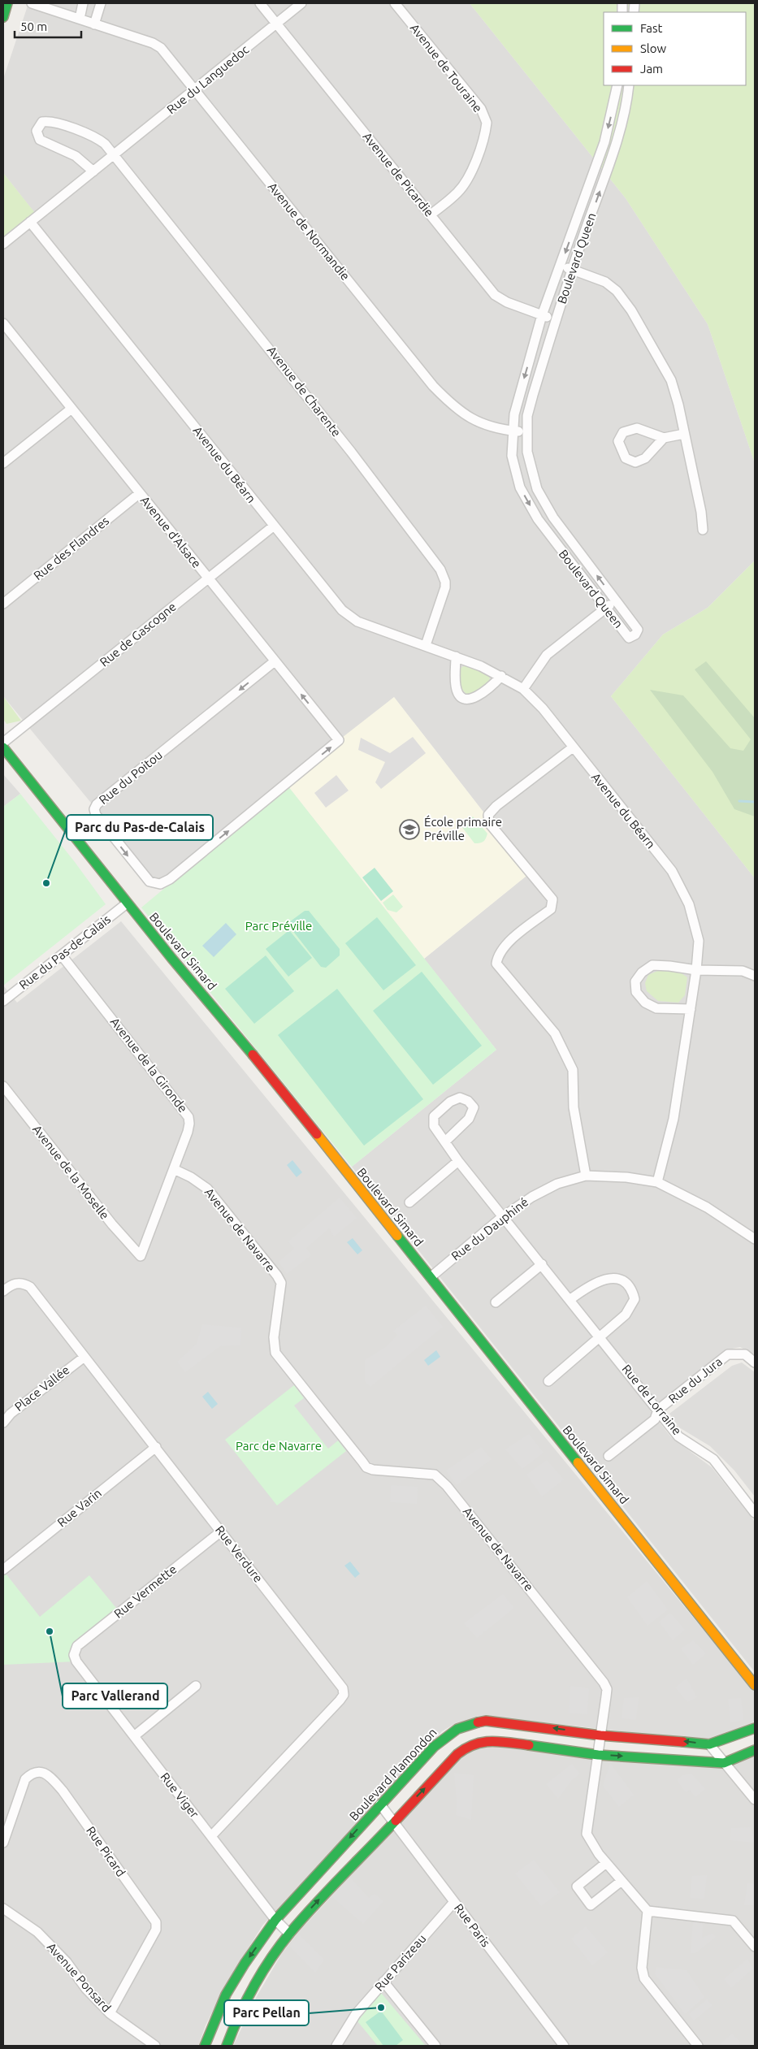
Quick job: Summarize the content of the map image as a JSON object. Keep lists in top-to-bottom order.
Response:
{
  "streets": {
    "street": [
      "Avenue de Touraine",
      "Rue du Languedoc",
      "Avenue de Picardie",
      "Avenue de Normandie",
      "Boulevard Queen",
      "Avenue de Charente",
      "Avenue du Béarn",
      "Avenue d'Alsace",
      "Rue des Flandres",
      "Rue de Gascogne",
      "Rue du Poitou",
      "Boulevard Simard",
      "Rue du Pas-de-Calais",
      "Avenue de la Gironde",
      "Avenue de la Moselle",
      "Rue du Dauphiné",
      "Avenue de Navarre",
      "Rue du Jura",
      "Place Vallée",
      "Rue de Lorraine",
      "Rue Varin",
      "Rue Verdure",
      "Rue Vermette",
      "Boulevard Plamondon",
      "Rue Viger",
      "Rue Picard",
      "Rue Paris",
      "Rue Parizeau",
      "Avenue Ponsard"
    ]
  },
  "crossings": [
    ["Avenue de Touraine", "Avenue de Picardie"],
    ["Rue du Languedoc", "Avenue de Picardie"],
    ["Rue du Languedoc", "Avenue de Normandie"],
    ["Rue du Languedoc", "Avenue de Charente"],
    ["Rue du Languedoc", "Avenue du Béarn"],
    ["Avenue de Picardie", "Boulevard Queen"],
    ["Avenue de Normandie", "Boulevard Queen"],
    ["Avenue de Charente", "Avenue du Béarn"],
    ["Avenue du Béarn", "Rue de Gascogne"],
    ["Avenue du Béarn", "Rue du Dauphiné"],
    ["Avenue d'Alsace", "Rue des Flandres"],
    ["Avenue d'Alsace", "Rue de Gascogne"],
    ["Avenue d'Alsace", "Rue du Poitou"],
    ["Boulevard Simard", "Rue du Pas-de-Calais"],
    ["Boulevard Simard", "Rue du Dauphiné"],
    ["Rue du Pas-de-Calais", "Avenue de la Gironde"],
    ["Avenue de la Gironde", "Avenue de la Moselle"],
    ["Avenue de la Gironde", "Avenue de Navarre"],
    ["Rue du Dauphiné", "Rue de Lorraine"],
    ["Avenue de Navarre", "Boulevard Plamondon"],
    ["Rue du Jura", "Rue de Lorraine"],
    ["Place Vallée", "Rue Verdure"],
    ["Rue Varin", "Rue Verdure"],
    ["Rue Verdure", "Rue Vermette"],
    ["Rue Verdure", "Rue Viger"],
    ["Rue Vermette", "Rue Viger"],
    ["Boulevard Plamondon", "Rue Viger"],
    ["Boulevard Plamondon", "Rue Paris"],
    ["Rue Picard", "Avenue Ponsard"],
    ["Rue Paris", "Rue Parizeau"]
  ],
  "one_way": ["Boulevard Plamondon"],
  "parks": ["Parc Préville", "Parc de Navarre"],
  "places": {
    "school or university": ["École primaire Préville"],
    "other": ["Parc du Pas-de-Calais", "Parc Vallerand", "Parc Pellan"]
  },
  "legend": ["Fast", "Slow", "Jam"],
  "scale_bar": "50 m"
}
